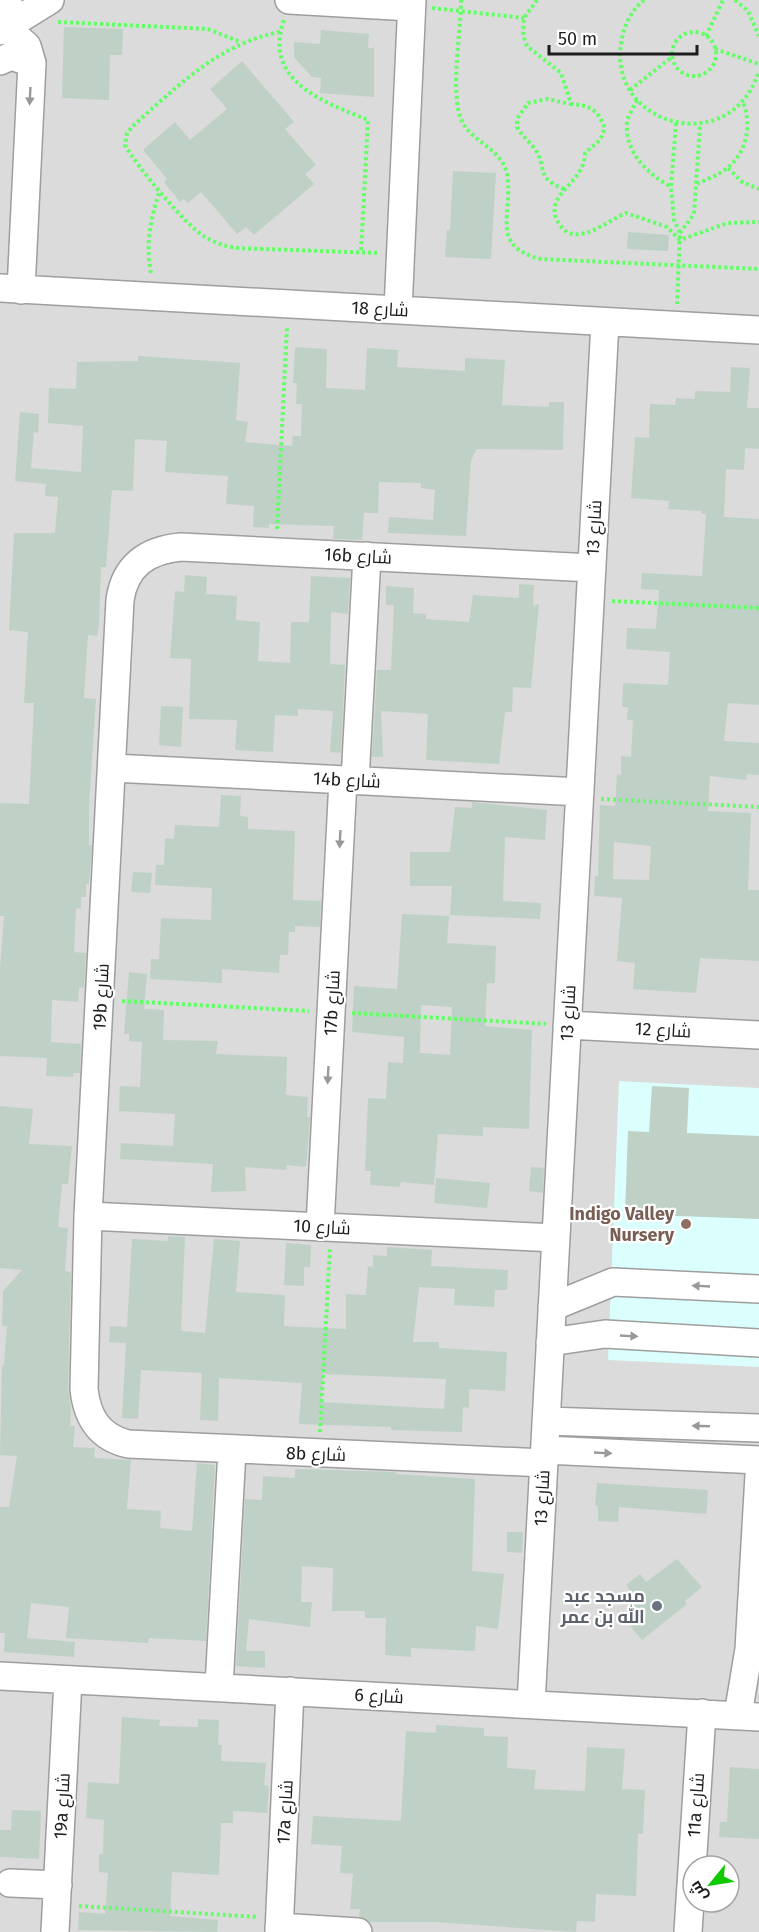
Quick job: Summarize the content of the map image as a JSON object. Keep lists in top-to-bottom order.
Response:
{
  "streets": {
    "street": [
      "شارع 18",
      "شارع 13",
      "16b شارع",
      "14b شارع",
      "19b شارع",
      "17b شارع",
      "شارع 12",
      "شارع 10",
      "8b شارع",
      "شارع 6",
      "11a شارع",
      "19a شارع",
      "17a شارع"
    ]
  },
  "crossings": [
    ["شارع 18", "شارع 13"],
    ["شارع 13", "16b شارع"],
    ["شارع 13", "14b شارع"],
    ["شارع 13", "شارع 12"],
    ["شارع 13", "شارع 10"],
    ["شارع 13", "8b شارع"],
    ["شارع 13", "شارع 6"],
    ["16b شارع", "19b شارع"],
    ["16b شارع", "17b شارع"],
    ["14b شارع", "19b شارع"],
    ["14b شارع", "17b شارع"],
    ["19b شارع", "شارع 10"],
    ["19b شارع", "8b شارع"],
    ["17b شارع", "شارع 10"],
    ["شارع 6", "11a شارع"],
    ["شارع 6", "19a شارع"],
    ["شارع 6", "17a شارع"]
  ],
  "one_way": ["17b شارع"],
  "places": ["Indigo Valley Nursery", "مسجد عبد الله بن عمر"],
  "scale_bar": "50 m",
  "north": "bottom left"
}
